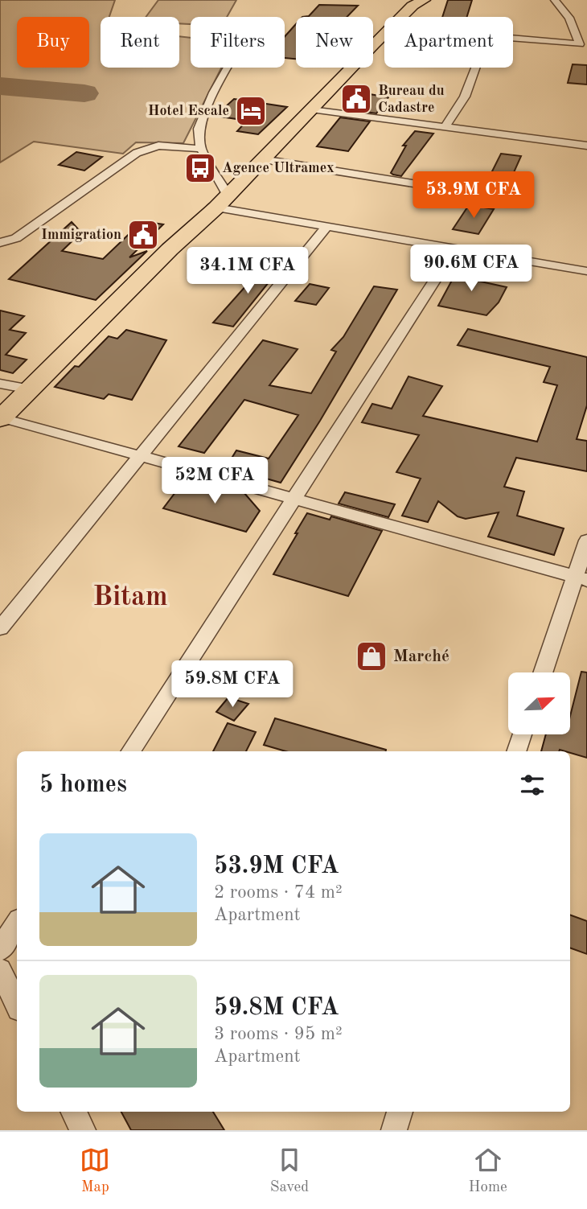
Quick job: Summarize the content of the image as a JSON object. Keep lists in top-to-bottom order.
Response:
{
  "districts": ["Bitam"],
  "places": {
    "public building": ["Bureau du Cadastre", "Immigration"],
    "hotel": ["Hotel Escale"],
    "bus stop": ["Agence Ultramex"],
    "shop": ["Marché"]
  },
  "north": "top right",
  "page": {
    "chip": [
      "Buy",
      "Rent",
      "Filters",
      "New",
      "Apartment"
    ],
    "price": [
      "53.9M CFA",
      "90.6M CFA",
      "34.1M CFA",
      "52M CFA",
      "59.8M CFA"
    ],
    "heading": "5 homes",
    "list": [
      {
        "name": "53.9M CFA",
        "note": "2 rooms · 74 m² · Apartment"
      },
      {
        "name": "59.8M CFA",
        "note": "3 rooms · 95 m² · Apartment"
      }
    ],
    "tabs": ["Map", "Saved", "Home"]
  }
}
